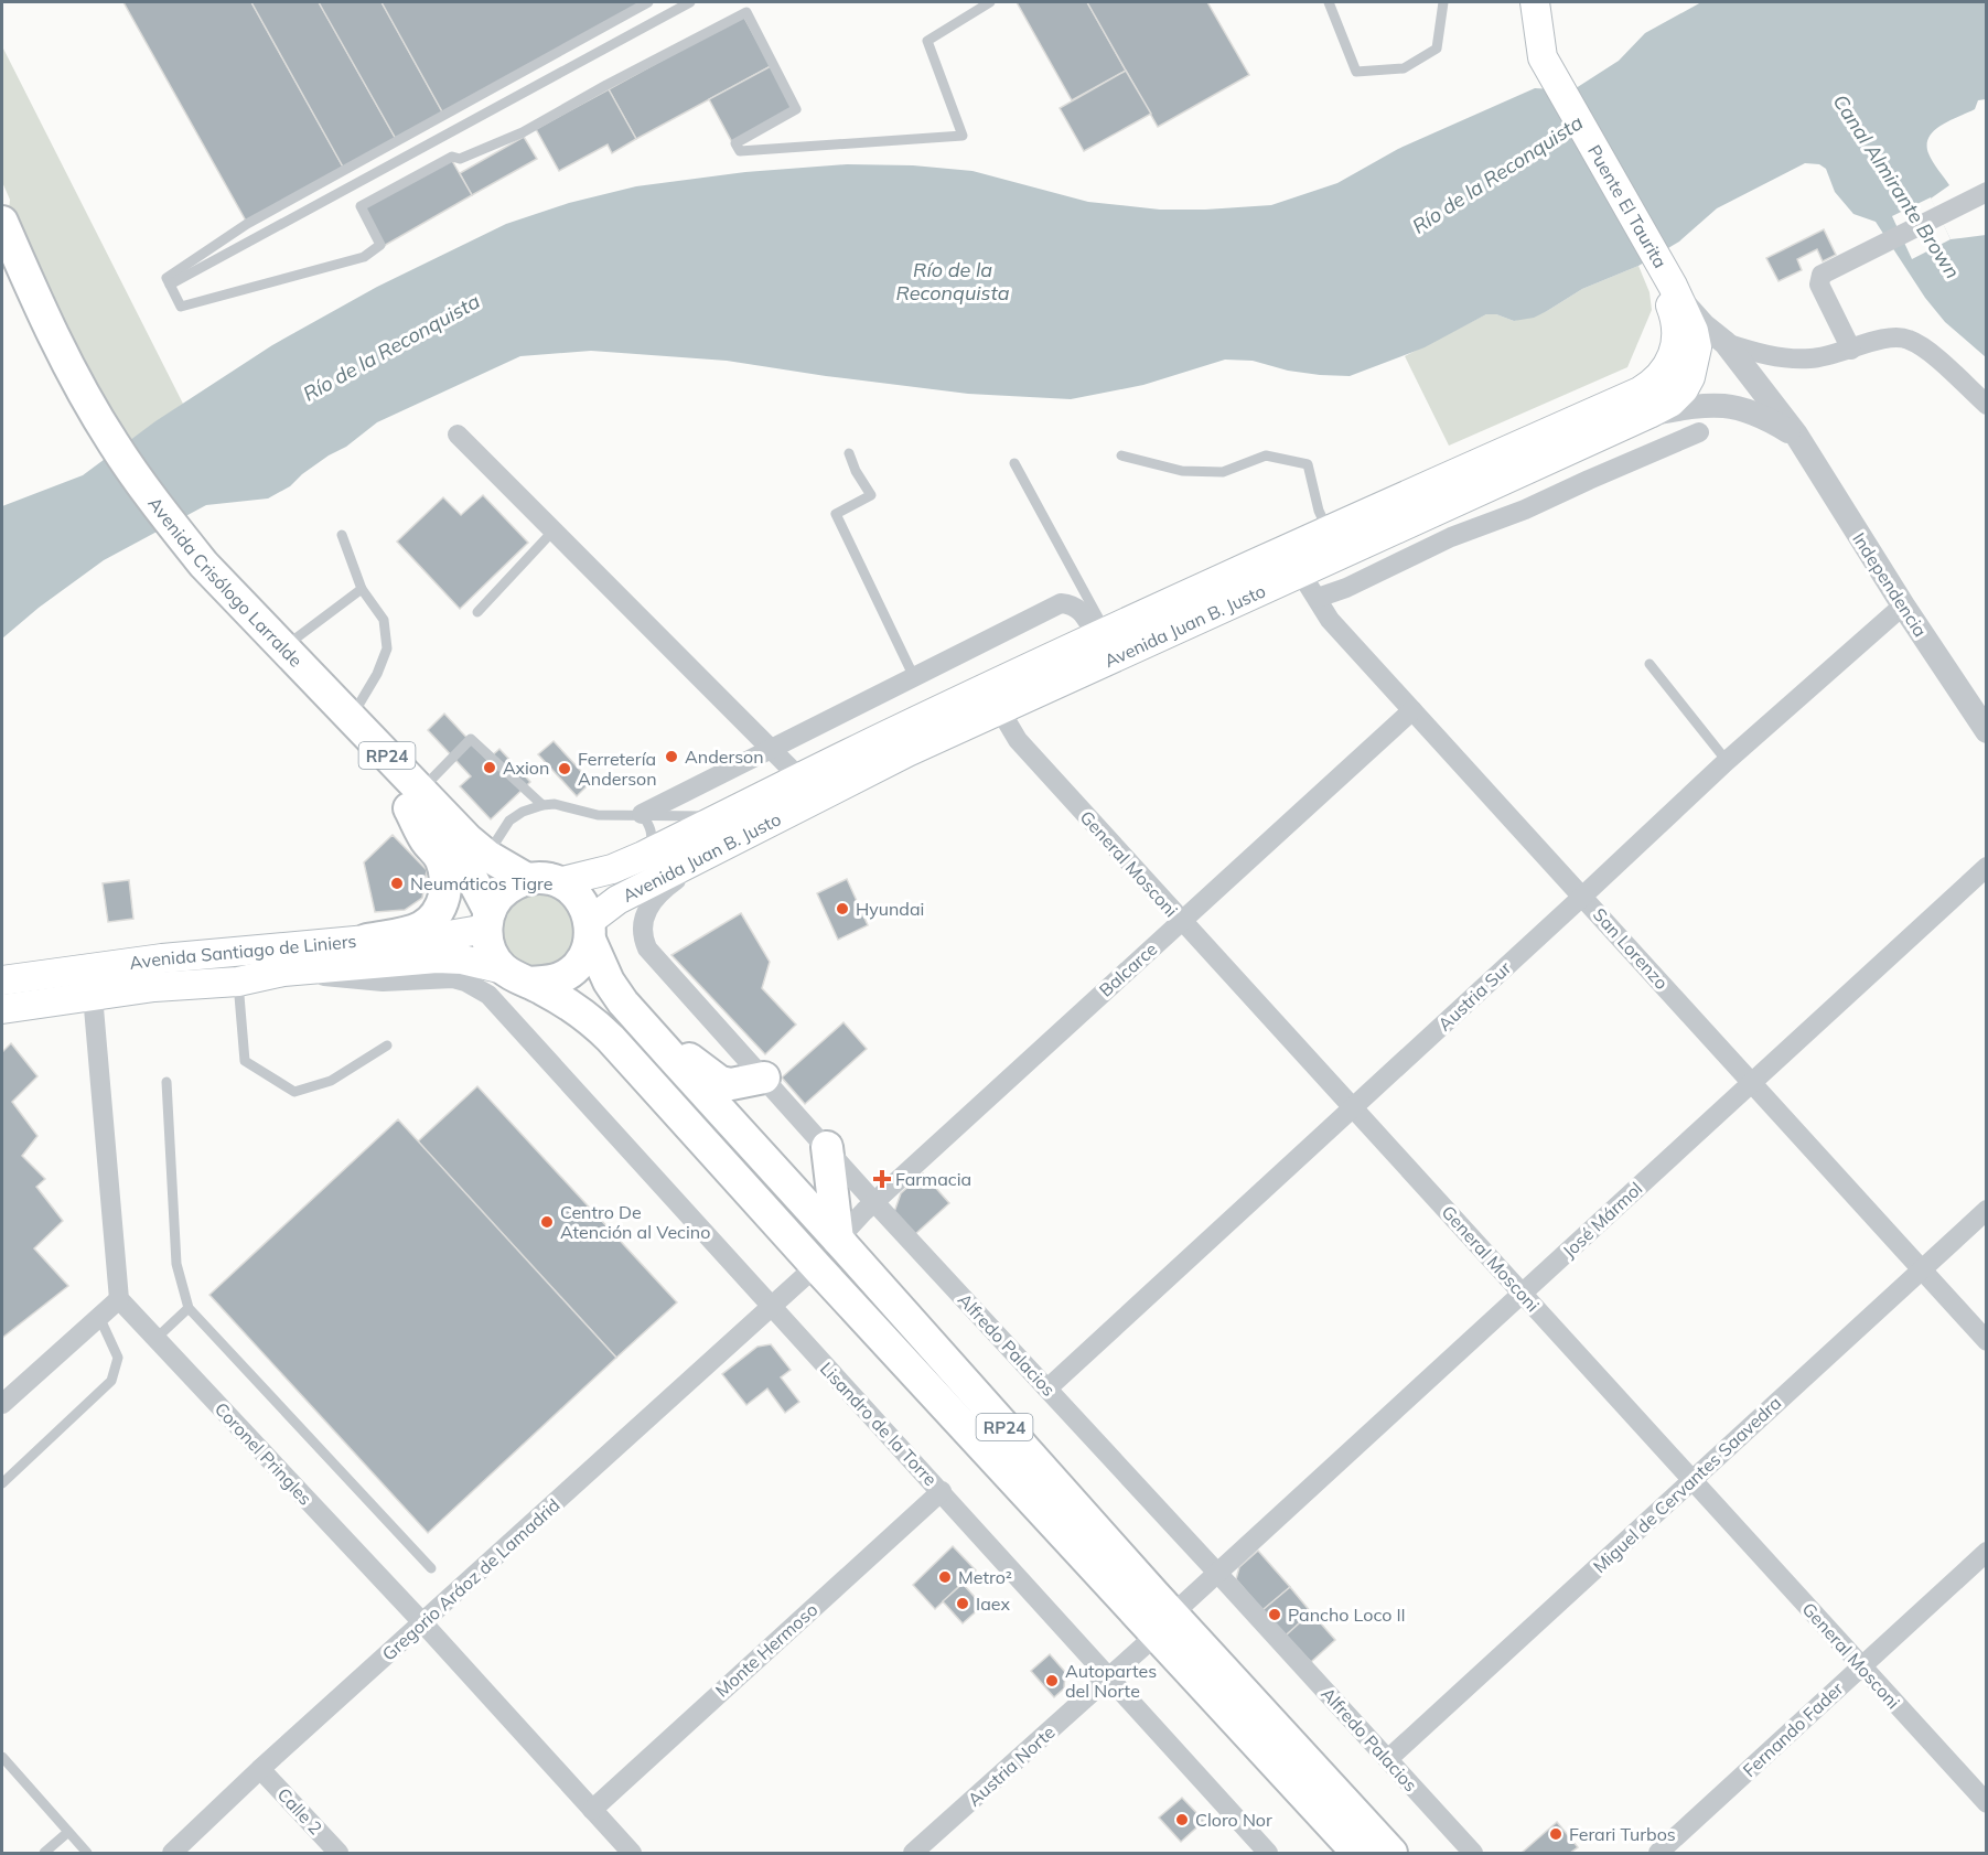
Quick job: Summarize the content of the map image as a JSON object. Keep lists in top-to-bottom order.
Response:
{
  "streets": {
    "main road": [
      "Puente El Taurita",
      "Avenida Crisólogo Larralde",
      "Avenida Juan B. Justo",
      "RP24",
      "Avenida Santiago de Liniers"
    ],
    "street": [
      "Independencia",
      "General Mosconi",
      "San Lorenzo",
      "Balcarce",
      "Austria Sur",
      "José Mármol",
      "Alfredo Palacios",
      "Lisandro de la Torre",
      "Coronel Pringles",
      "Miguel de Cervantes Saavedra",
      "Gregorio Aráoz de Lamadrid",
      "Monte Hermoso",
      "Fernando Fader",
      "Austria Norte",
      "Calle 2"
    ]
  },
  "crossings": [
    ["Puente El Taurita", "Independencia"],
    ["Puente El Taurita", "Avenida Juan B. Justo"],
    ["Avenida Crisólogo Larralde", "Avenida Juan B. Justo"],
    ["Avenida Crisólogo Larralde", "RP24"],
    ["Avenida Crisólogo Larralde", "Avenida Santiago de Liniers"],
    ["Avenida Crisólogo Larralde", "Lisandro de la Torre"],
    ["Independencia", "Avenida Juan B. Justo"],
    ["Independencia", "Austria Sur"],
    ["Avenida Juan B. Justo", "RP24"],
    ["Avenida Juan B. Justo", "General Mosconi"],
    ["Avenida Juan B. Justo", "San Lorenzo"],
    ["Avenida Juan B. Justo", "Avenida Santiago de Liniers"],
    ["Avenida Juan B. Justo", "Alfredo Palacios"],
    ["Avenida Juan B. Justo", "Lisandro de la Torre"],
    ["RP24", "Avenida Santiago de Liniers"],
    ["RP24", "Balcarce"],
    ["RP24", "José Mármol"],
    ["RP24", "Lisandro de la Torre"],
    ["RP24", "Gregorio Aráoz de Lamadrid"],
    ["RP24", "Austria Norte"],
    ["General Mosconi", "Balcarce"],
    ["General Mosconi", "Austria Sur"],
    ["General Mosconi", "José Mármol"],
    ["General Mosconi", "Miguel de Cervantes Saavedra"],
    ["General Mosconi", "Fernando Fader"],
    ["San Lorenzo", "Balcarce"],
    ["San Lorenzo", "Austria Sur"],
    ["San Lorenzo", "José Mármol"],
    ["San Lorenzo", "Miguel de Cervantes Saavedra"],
    ["Avenida Santiago de Liniers", "Lisandro de la Torre"],
    ["Balcarce", "Alfredo Palacios"],
    ["Austria Sur", "Alfredo Palacios"],
    ["José Mármol", "Alfredo Palacios"],
    ["José Mármol", "Austria Norte"],
    ["Alfredo Palacios", "Miguel de Cervantes Saavedra"],
    ["Lisandro de la Torre", "Gregorio Aráoz de Lamadrid"],
    ["Lisandro de la Torre", "Monte Hermoso"],
    ["Lisandro de la Torre", "Austria Norte"],
    ["Coronel Pringles", "Gregorio Aráoz de Lamadrid"],
    ["Coronel Pringles", "Monte Hermoso"],
    ["Gregorio Aráoz de Lamadrid", "Calle 2"]
  ],
  "water": ["Río de la Reconquista", "Canal Almirante Brown"],
  "places": {
    "other": [
      "Anderson",
      "Axion",
      "Ferretería Anderson",
      "Neumáticos Tigre",
      "Hyundai",
      "Centro De Atención al Vecino",
      "Metro²",
      "Iaex",
      "Pancho Loco II",
      "Autopartes del Norte",
      "Cloro Nor",
      "Ferari Turbos"
    ],
    "health": ["Farmacia"]
  }
}
